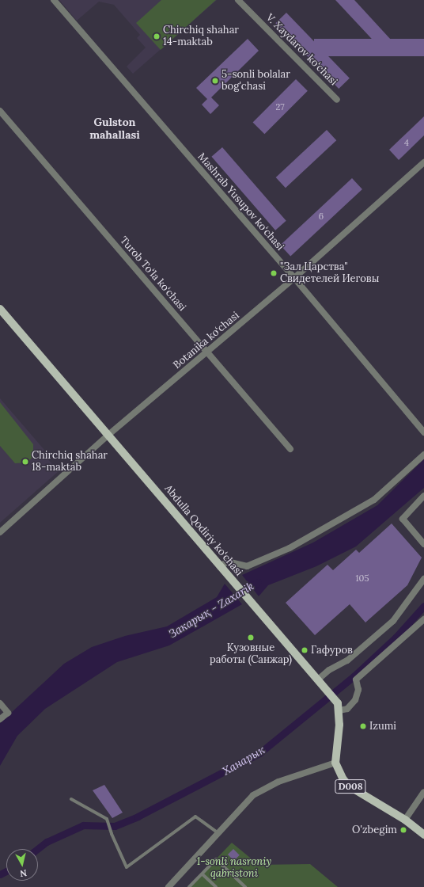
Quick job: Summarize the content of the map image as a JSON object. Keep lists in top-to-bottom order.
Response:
{
  "streets": {
    "main road": ["Abdulla Qodiriy ko‘chasi", "D008"],
    "street": [
      "V. Xaydarov ko‘chasi",
      "Mashrab Yusupov ko‘chasi",
      "Turob To‘la ko‘chasi",
      "Botanika ko‘chasi"
    ]
  },
  "crossings": [
    ["Mashrab Yusupov ko‘chasi", "Botanika ko‘chasi"],
    ["Turob To‘la ko‘chasi", "Botanika ko‘chasi"],
    ["Botanika ko‘chasi", "Abdulla Qodiriy ko‘chasi"],
    ["Abdulla Qodiriy ko‘chasi", "D008"]
  ],
  "districts": ["Gulston mahallasi"],
  "water": ["Закарық - Zaxarik", "Ханарык"],
  "parks": ["1-sonli nasroniy qabristoni"],
  "places": [
    "Chirchiq shahar 14-maktab",
    "5-sonli bolalar bog'chasi",
    "\"Зал Царства\" Свидетелей Иеговы",
    "Chirchiq shahar 18-maktab",
    "Кузовные работы (Санжар)",
    "Гафуров",
    "Izumi",
    "O'zbegim"
  ],
  "house_numbers": [
    "27",
    "4",
    "6",
    "105"
  ],
  "north": "bottom"
}
